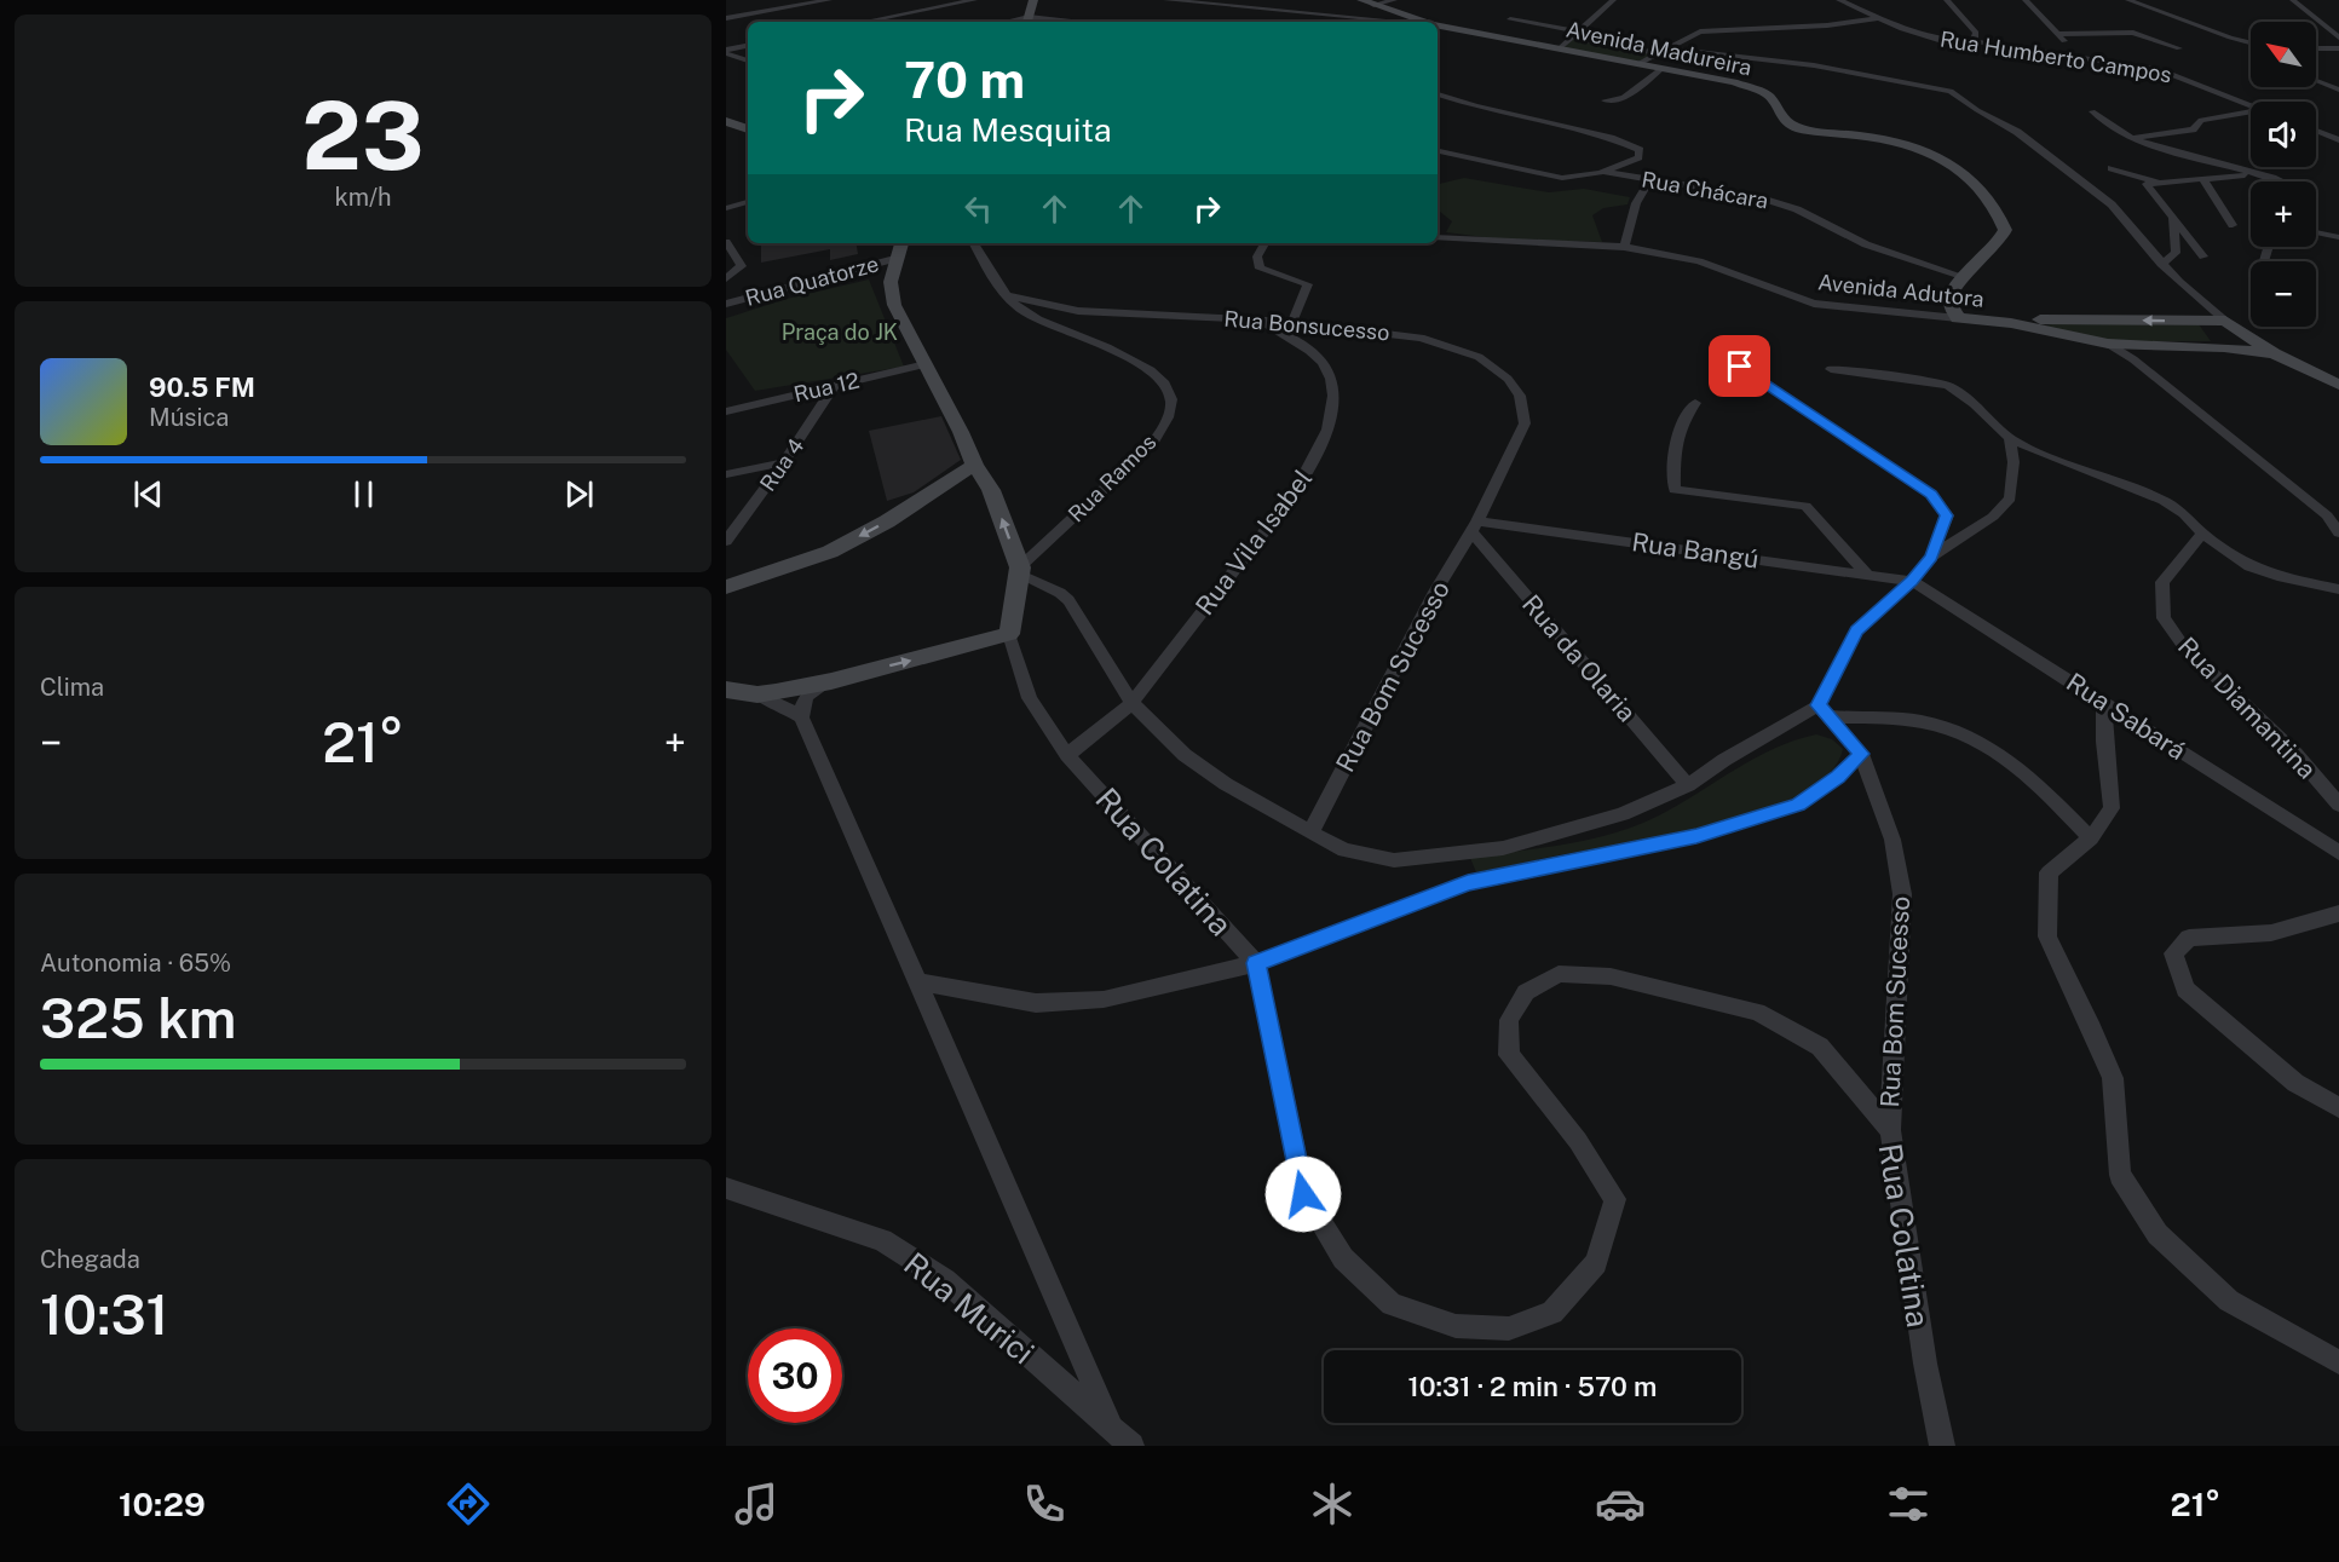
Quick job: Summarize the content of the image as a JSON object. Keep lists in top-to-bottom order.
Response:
{
  "streets": {
    "street": [
      "Avenida Madureira",
      "Rua Humberto Campos",
      "Rua Chácara",
      "Rua Quatorze",
      "Avenida Adutora",
      "Rua Bonsucesso",
      "Rua 12",
      "Rua 4",
      "Rua Ramos",
      "Rua Vila Isabel",
      "Rua Bangú",
      "Rua da Olaria",
      "Rua Bom Sucesso",
      "Rua Diamantina",
      "Rua Sabará",
      "Rua Colatina",
      "Rua Murici"
    ]
  },
  "crossings": [
    ["Avenida Madureira", "Rua Chácara"],
    ["Avenida Madureira", "Avenida Adutora"],
    ["Rua Bonsucesso", "Rua Ramos"],
    ["Rua Bonsucesso", "Rua Vila Isabel"],
    ["Rua Bonsucesso", "Rua Bangú"],
    ["Rua Bonsucesso", "Rua da Olaria"],
    ["Rua Bonsucesso", "Rua Bom Sucesso"],
    ["Rua 12", "Rua 4"],
    ["Rua Vila Isabel", "Rua Colatina"],
    ["Rua Bangú", "Rua da Olaria"],
    ["Rua Bangú", "Rua Bom Sucesso"],
    ["Rua Bangú", "Rua Sabará"],
    ["Rua da Olaria", "Rua Bom Sucesso"],
    ["Rua Bom Sucesso", "Rua Colatina"]
  ],
  "parks": ["Praça do JK"],
  "north": "top left",
  "page": {
    "tile": [
      ["23", "km/h"],
      "Clima",
      ["Autonomia · 65%", "325 km"],
      ["Chegada", "10:31"]
    ],
    "map_buttons": ["+", "−"],
    "turn": ["70 m", "Rua Mesquita"],
    "song": ["90.5 FM", "Música"],
    "heat": ["−", "21°", "+"],
    "limit": "30",
    "trip": "10:31 · 2 min · 570 m",
    "tabs": ["10:29", "21°"]
  }
}
